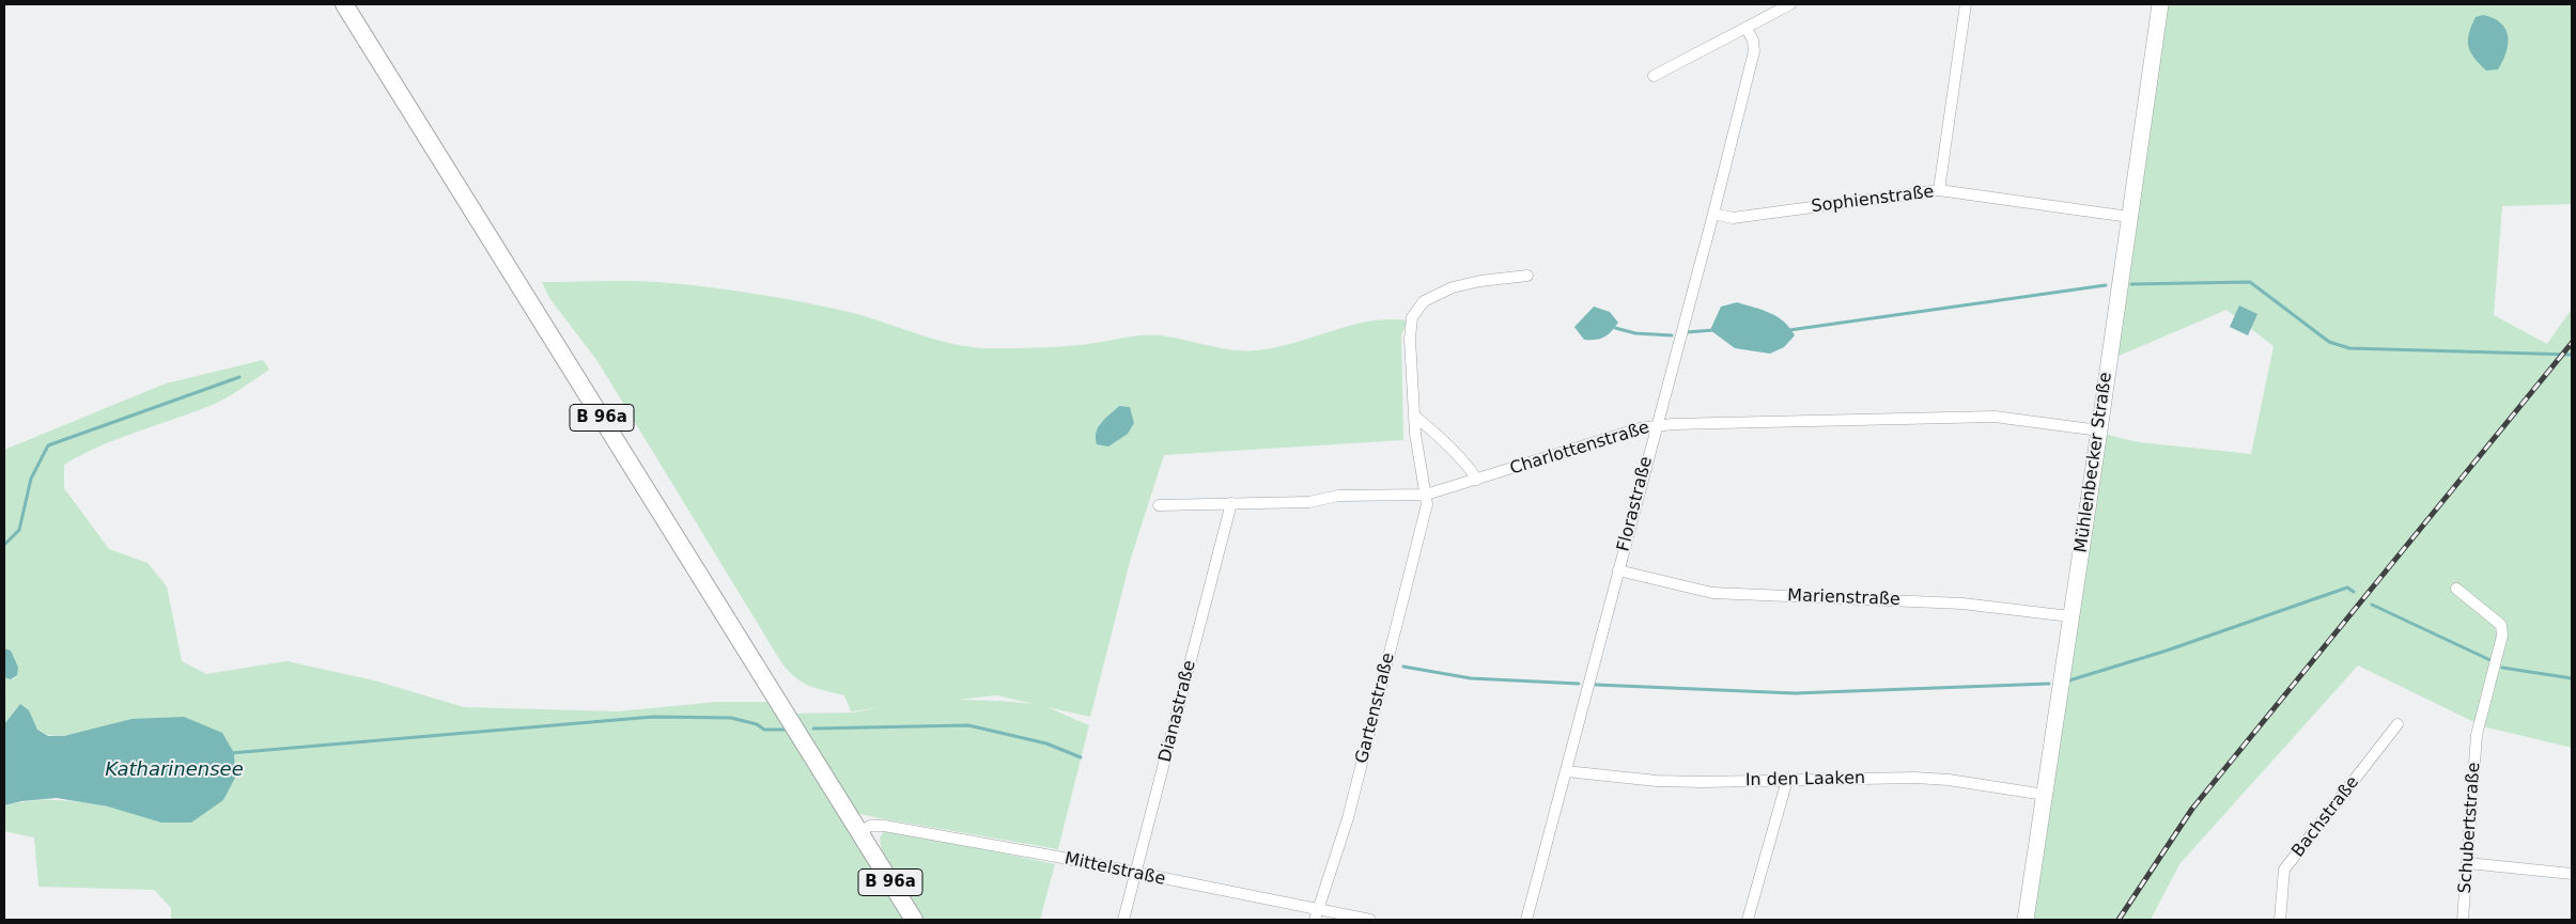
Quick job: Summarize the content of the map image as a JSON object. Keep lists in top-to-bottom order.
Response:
{
  "streets": {
    "main road": ["B 96a", "Mühlenbecker Straße"],
    "street": [
      "Sophienstraße",
      "Charlottenstraße",
      "Florastraße",
      "Marienstraße",
      "Gartenstraße",
      "Dianastraße",
      "In den Laaken",
      "Bachstraße",
      "Schubertstraße",
      "Mittelstraße"
    ]
  },
  "crossings": [
    ["Sophienstraße", "Mühlenbecker Straße"],
    ["Sophienstraße", "Florastraße"],
    ["B 96a", "Mittelstraße"],
    ["Charlottenstraße", "Mühlenbecker Straße"],
    ["Charlottenstraße", "Florastraße"],
    ["Charlottenstraße", "Gartenstraße"],
    ["Charlottenstraße", "Dianastraße"],
    ["Mühlenbecker Straße", "Marienstraße"],
    ["Mühlenbecker Straße", "In den Laaken"],
    ["Florastraße", "Marienstraße"],
    ["Florastraße", "In den Laaken"],
    ["Gartenstraße", "Mittelstraße"],
    ["Dianastraße", "Mittelstraße"]
  ],
  "water": ["Katharinensee"]
}
